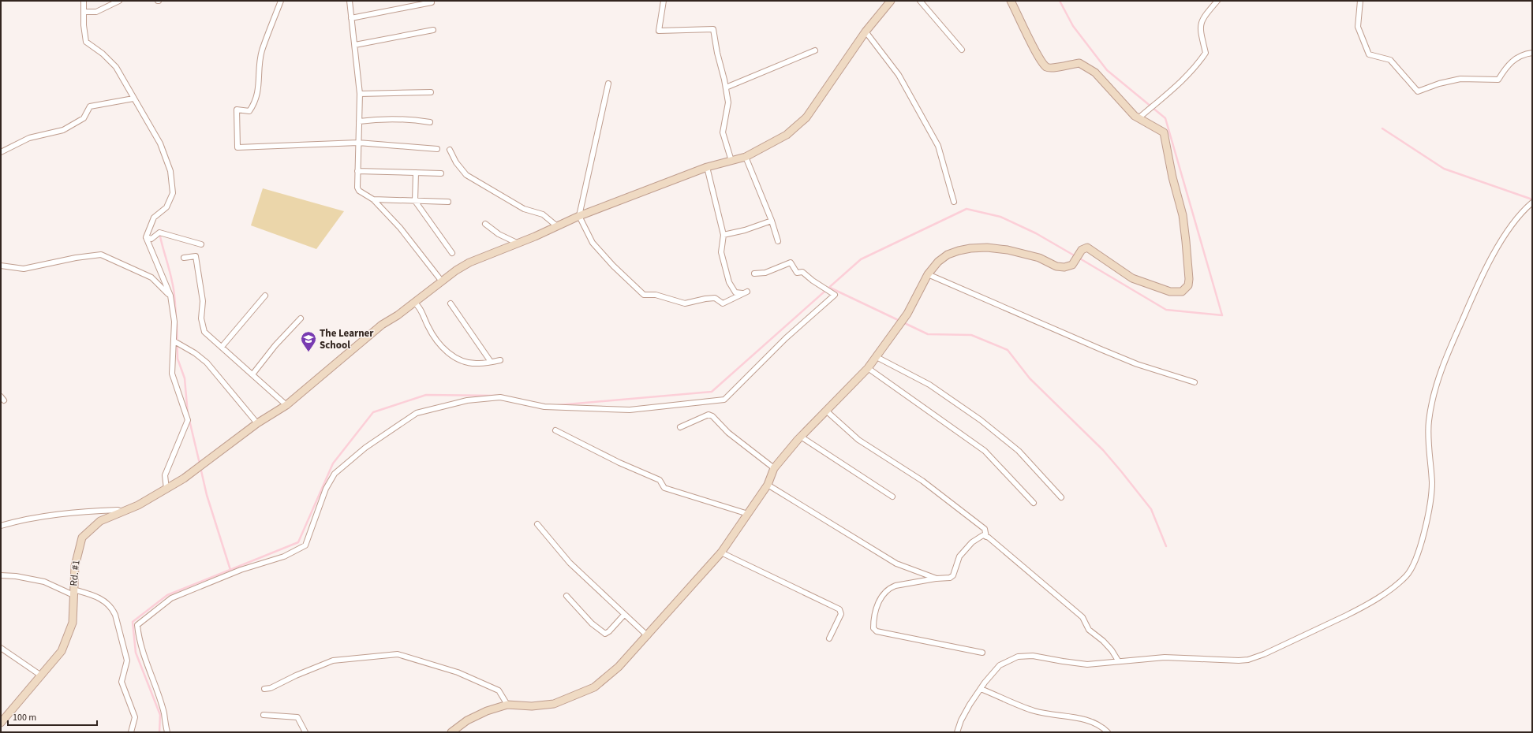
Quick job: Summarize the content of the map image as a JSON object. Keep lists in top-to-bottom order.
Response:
{
  "streets": {
    "street": ["Rd. #1"]
  },
  "places": {
    "school or university": ["The Learner School"]
  },
  "scale_bar": "100 m"
}
